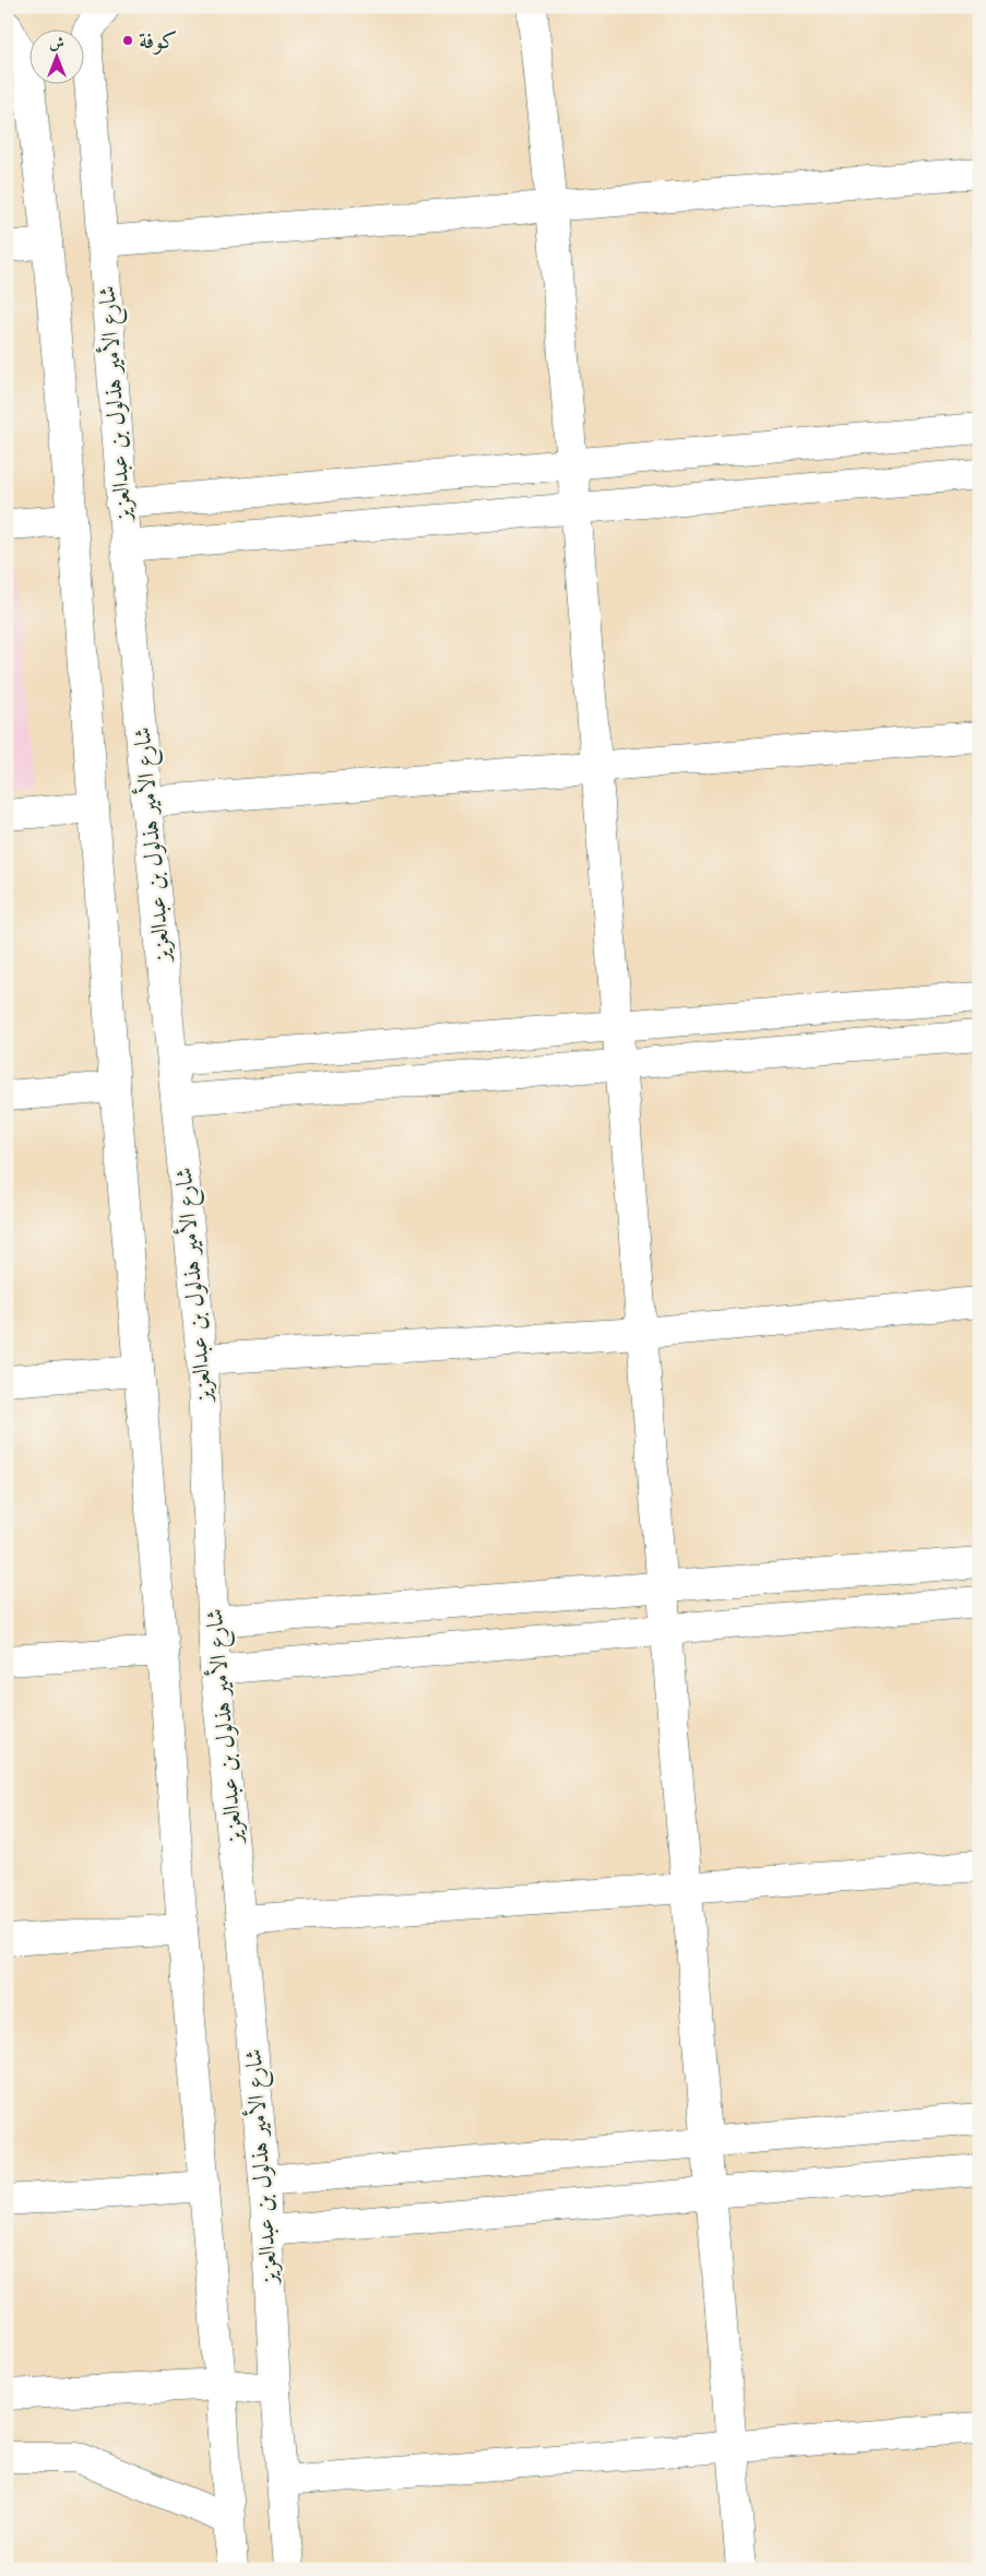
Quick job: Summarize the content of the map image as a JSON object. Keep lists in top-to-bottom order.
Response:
{
  "streets": {
    "street": ["شارع الأمير هذلول بن عبدالعزيز"]
  },
  "places": ["كوفة"],
  "north": "top"
}
